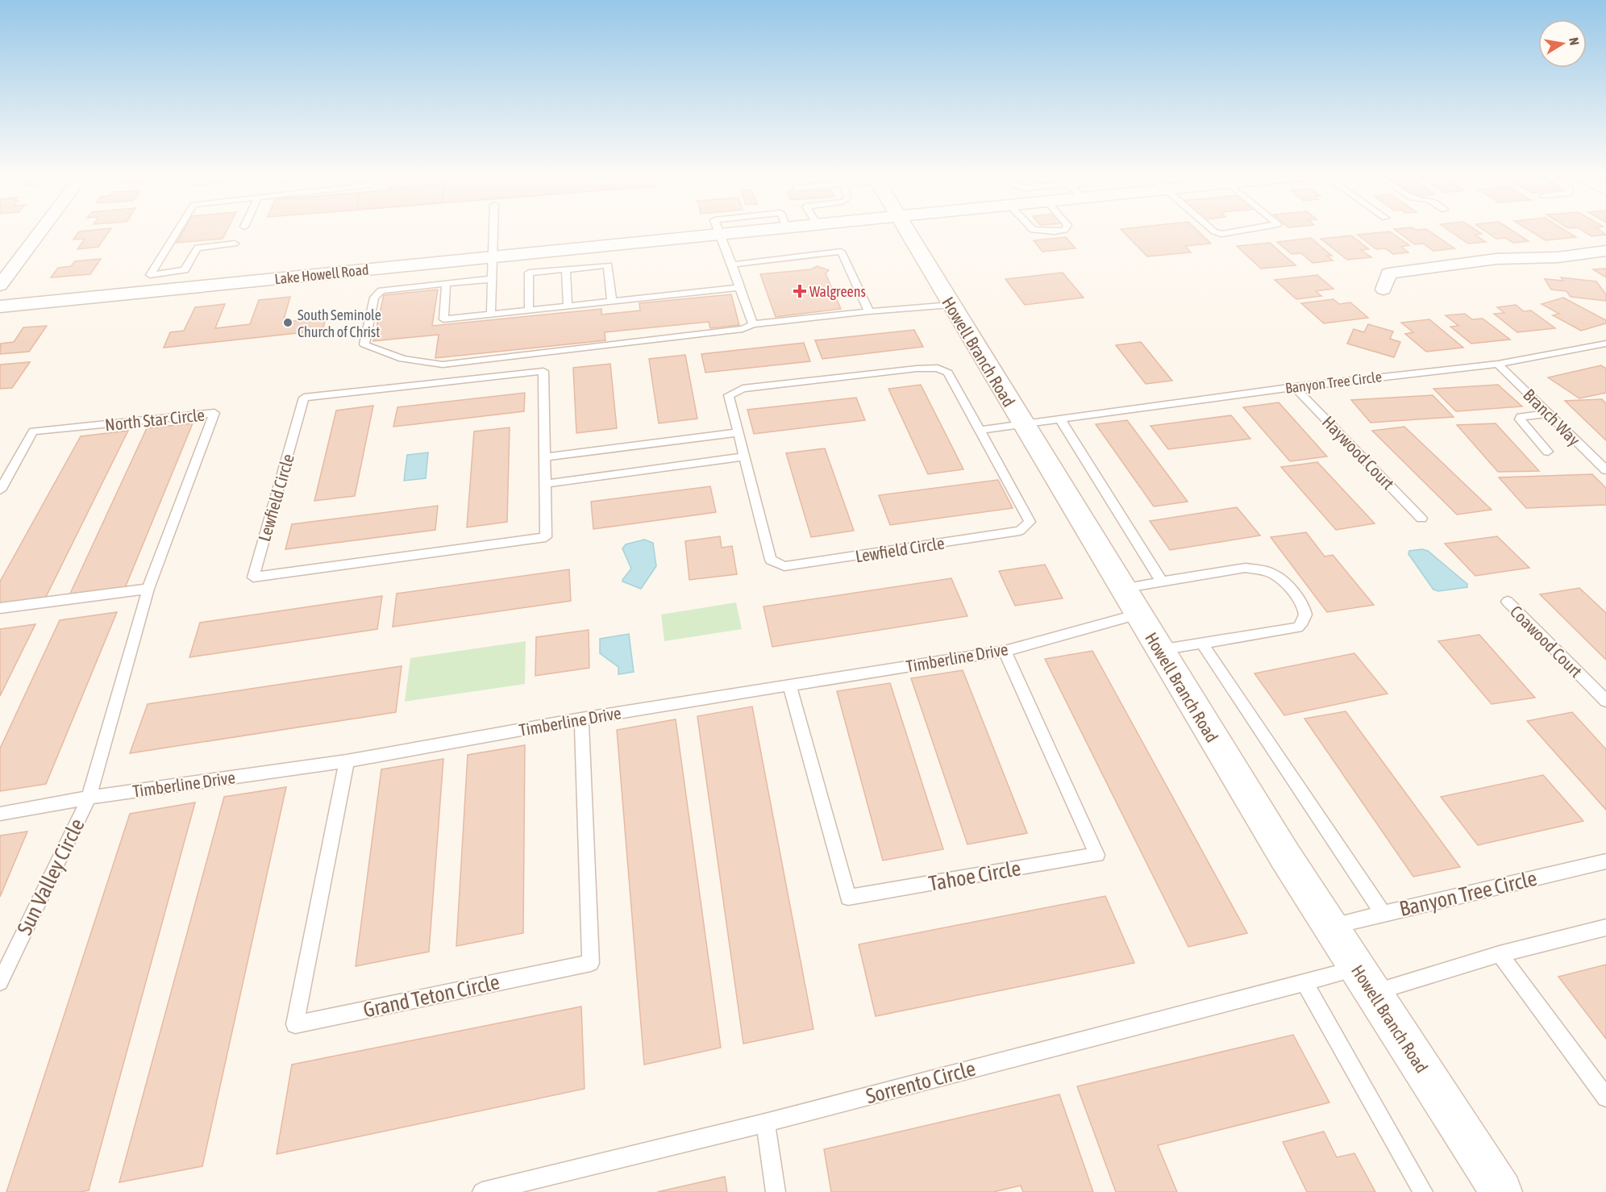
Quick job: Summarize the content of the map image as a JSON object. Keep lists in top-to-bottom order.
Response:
{
  "streets": {
    "street": ["Lake Howell Road", "Howell Branch Road"],
    "lane": [
      "Banyon Tree Circle",
      "Branch Way",
      "North Star Circle",
      "Haywood Court",
      "Lewfield Circle",
      "Coawood Court",
      "Timberline Drive",
      "Tahoe Circle",
      "Sun Valley Circle",
      "Grand Teton Circle",
      "Sorrento Circle"
    ]
  },
  "crossings": [
    ["Howell Branch Road", "Banyon Tree Circle"],
    ["Howell Branch Road", "Timberline Drive"],
    ["Howell Branch Road", "Sorrento Circle"],
    ["Banyon Tree Circle", "Branch Way"],
    ["Banyon Tree Circle", "Haywood Court"],
    ["North Star Circle", "Timberline Drive"],
    ["North Star Circle", "Sun Valley Circle"],
    ["Timberline Drive", "Tahoe Circle"],
    ["Timberline Drive", "Sun Valley Circle"],
    ["Timberline Drive", "Grand Teton Circle"]
  ],
  "places": {
    "health": ["Walgreens"],
    "other": ["South Seminole Church of Christ"]
  },
  "north": "right"
}
